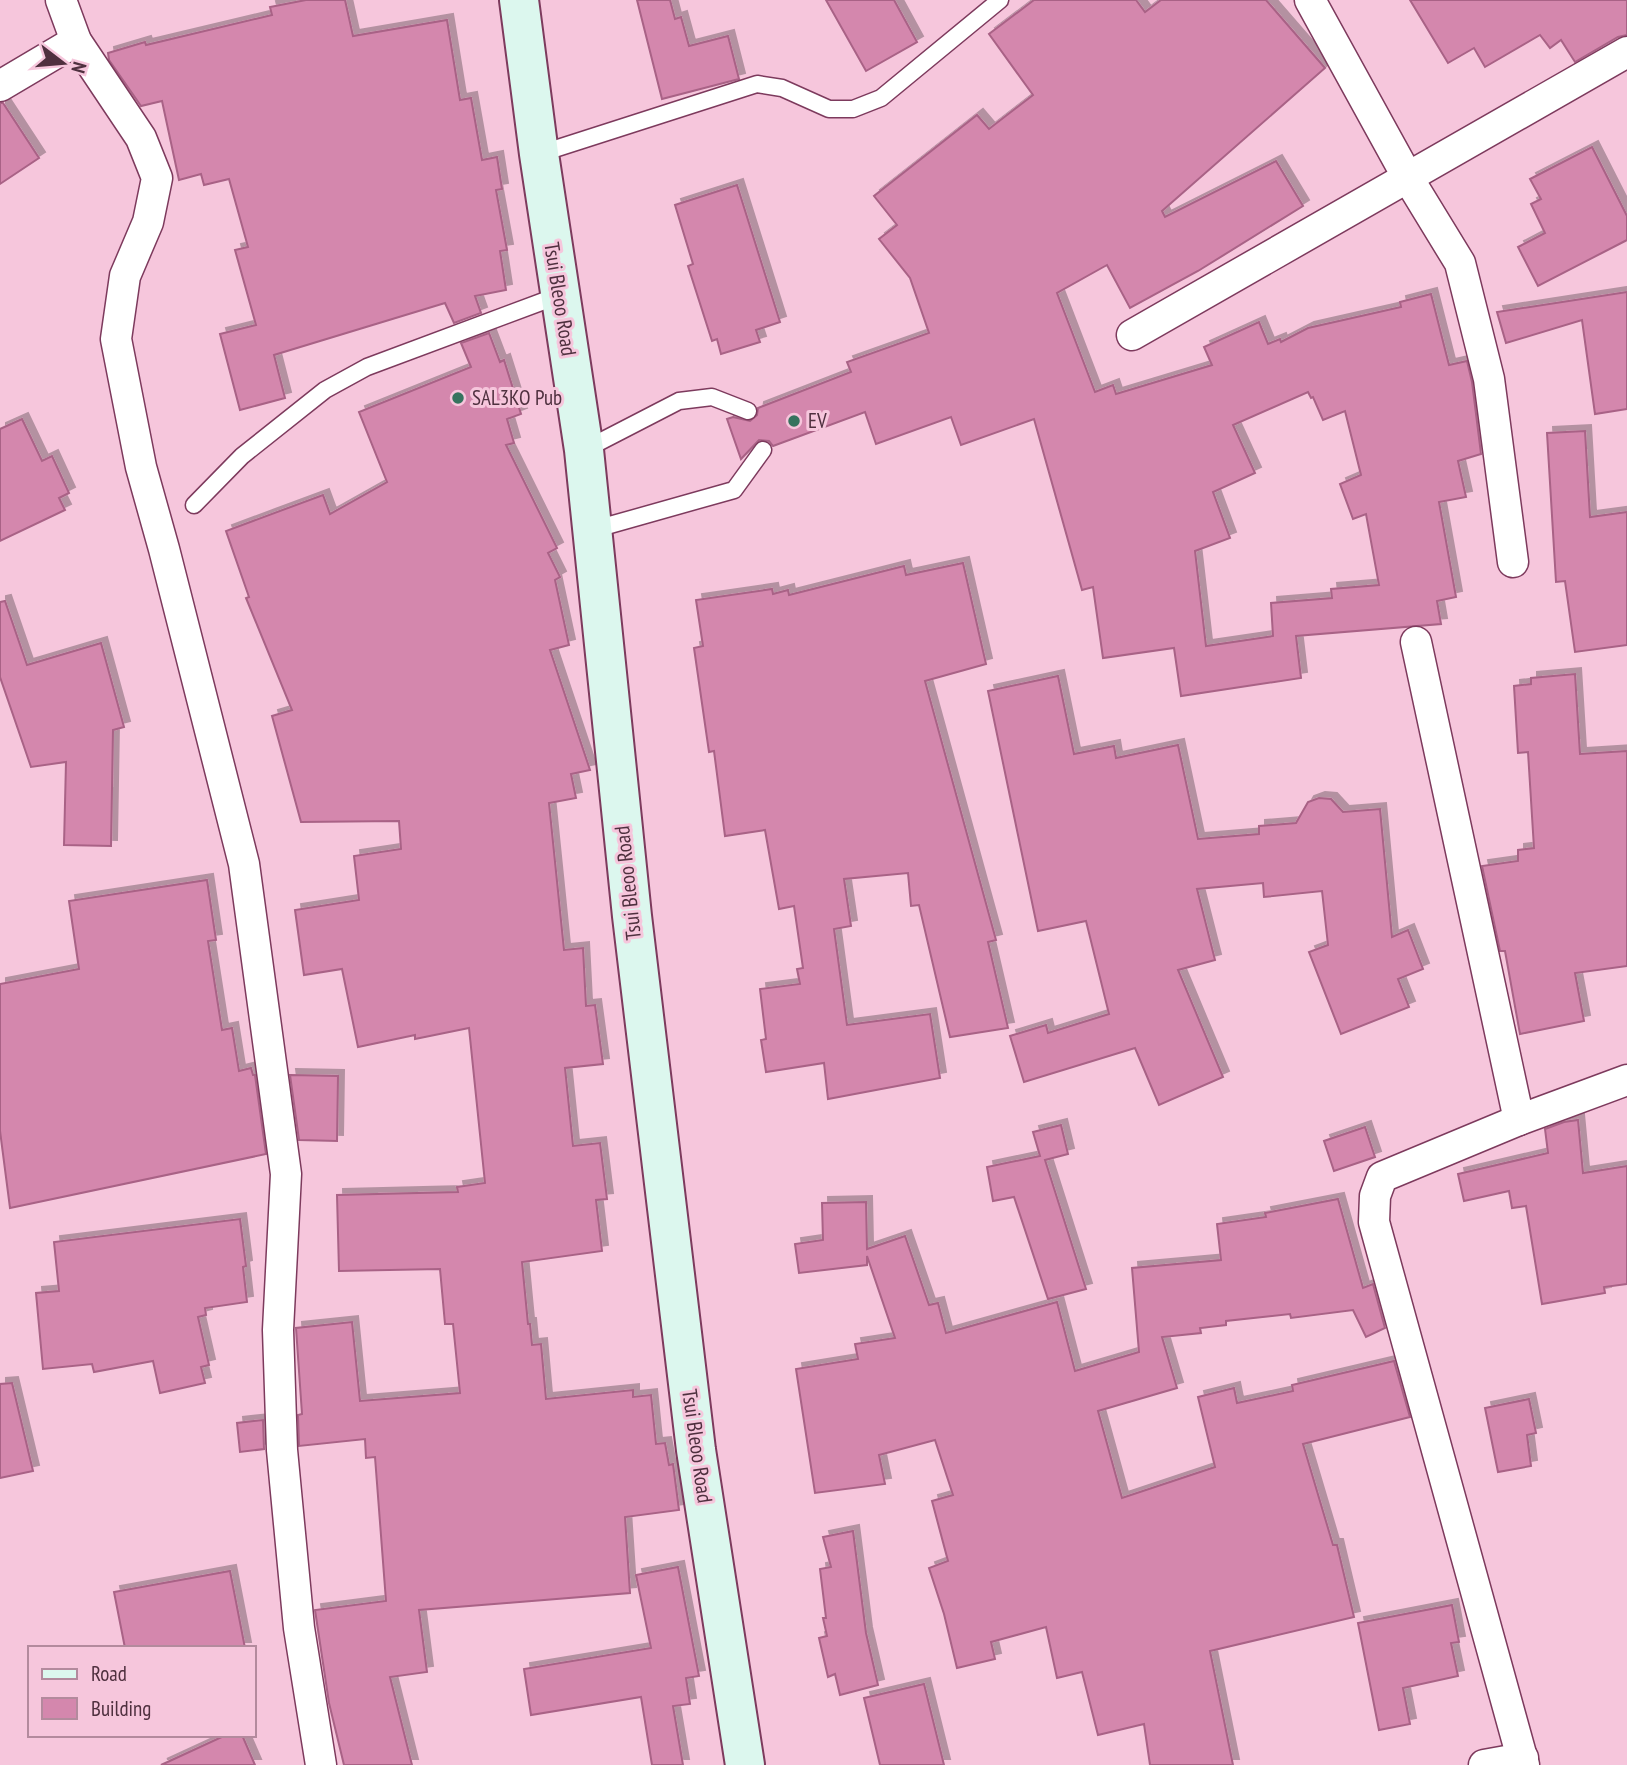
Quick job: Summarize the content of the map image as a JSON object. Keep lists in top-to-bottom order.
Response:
{
  "streets": {
    "street": ["Tsui Bleoo Road"]
  },
  "places": ["SAL3KO Pub", "EV"],
  "legend": ["Road", "Building"],
  "north": "right"
}
